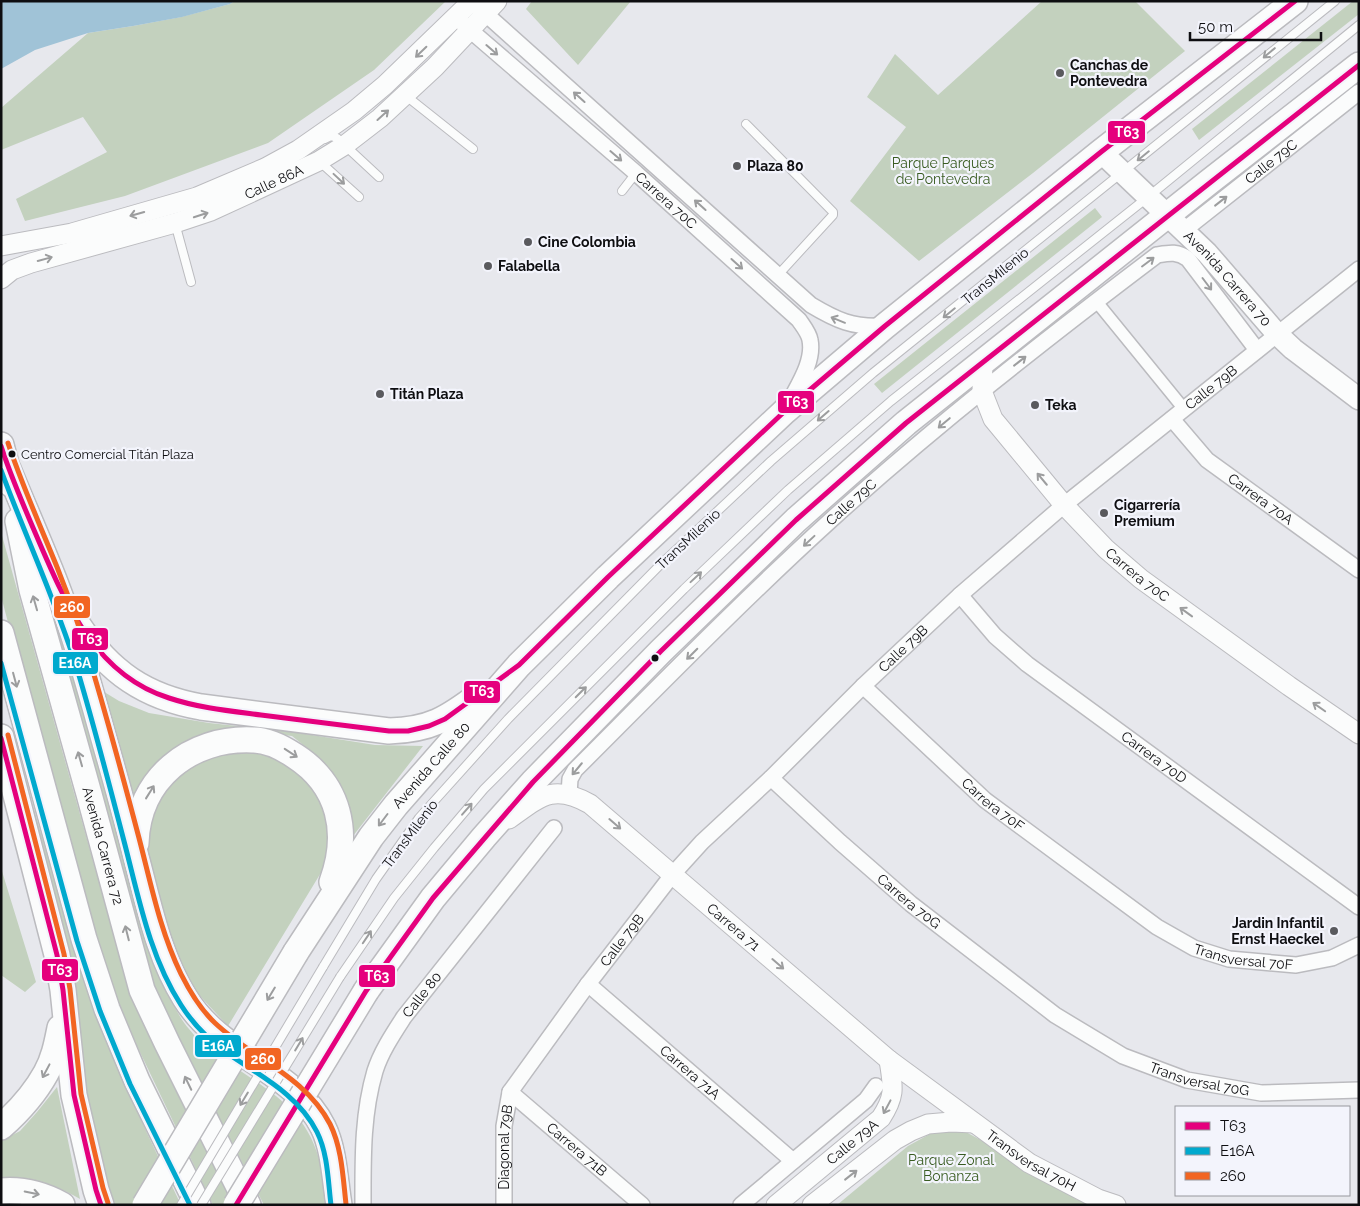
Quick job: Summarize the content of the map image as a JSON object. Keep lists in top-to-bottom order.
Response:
{
  "streets": {
    "highway": ["Avenida Calle 80", "Avenida Carrera 72"],
    "main road": ["Avenida Carrera 70"],
    "street": [
      "Calle 79C",
      "Calle 86A",
      "Carrera 70C",
      "Calle 79B",
      "Carrera 70A",
      "Carrera 70D",
      "Carrera 70F",
      "Carrera 70G",
      "Carrera 71",
      "Transversal 70F",
      "Calle 80",
      "Carrera 71A",
      "Transversal 70G",
      "Calle 79A",
      "Diagonal 79B",
      "Carrera 71B",
      "Transversal 70H"
    ],
    "lane": ["TransMilenio"]
  },
  "crossings": [
    ["Calle 79C", "Carrera 70C"],
    ["Calle 79C", "Avenida Carrera 70"],
    ["Calle 79C", "Carrera 71"],
    ["Calle 86A", "Carrera 70C"],
    ["Carrera 70C", "Calle 79B"],
    ["Carrera 70C", "Avenida Calle 80"],
    ["TransMilenio", "Avenida Carrera 70"],
    ["Avenida Carrera 70", "Calle 79B"],
    ["Avenida Carrera 70", "Avenida Calle 80"],
    ["Calle 79B", "Carrera 70A"],
    ["Calle 79B", "Carrera 70D"],
    ["Calle 79B", "Carrera 70F"],
    ["Calle 79B", "Carrera 70G"],
    ["Calle 79B", "Carrera 71"],
    ["Calle 79B", "Carrera 71A"],
    ["Calle 79B", "Diagonal 79B"],
    ["Calle 79B", "Carrera 71B"],
    ["Carrera 70F", "Transversal 70F"],
    ["Carrera 70G", "Transversal 70G"],
    ["Carrera 71", "Calle 79A"],
    ["Carrera 71", "Transversal 70H"],
    ["Carrera 71A", "Calle 79A"],
    ["Calle 79A", "Transversal 70H"],
    ["Diagonal 79B", "Carrera 71B"]
  ],
  "one_way": ["Carrera 71"],
  "parks": ["Parque Parques de Pontevedra", "Parque Zonal Bonanza"],
  "places": [
    "Canchas de Pontevedra",
    "Plaza 80",
    "Cine Colombia",
    "Falabella",
    "Titán Plaza",
    "Teka",
    "Centro Comercial Titán Plaza",
    "Cigarrería Premium",
    "Jardin Infantil Ernst Haeckel"
  ],
  "lines": ["transit line T63", "transit line 260", "transit line E16A"],
  "legend": ["T63", "E16A", "260"],
  "scale_bar": "50 m"
}
